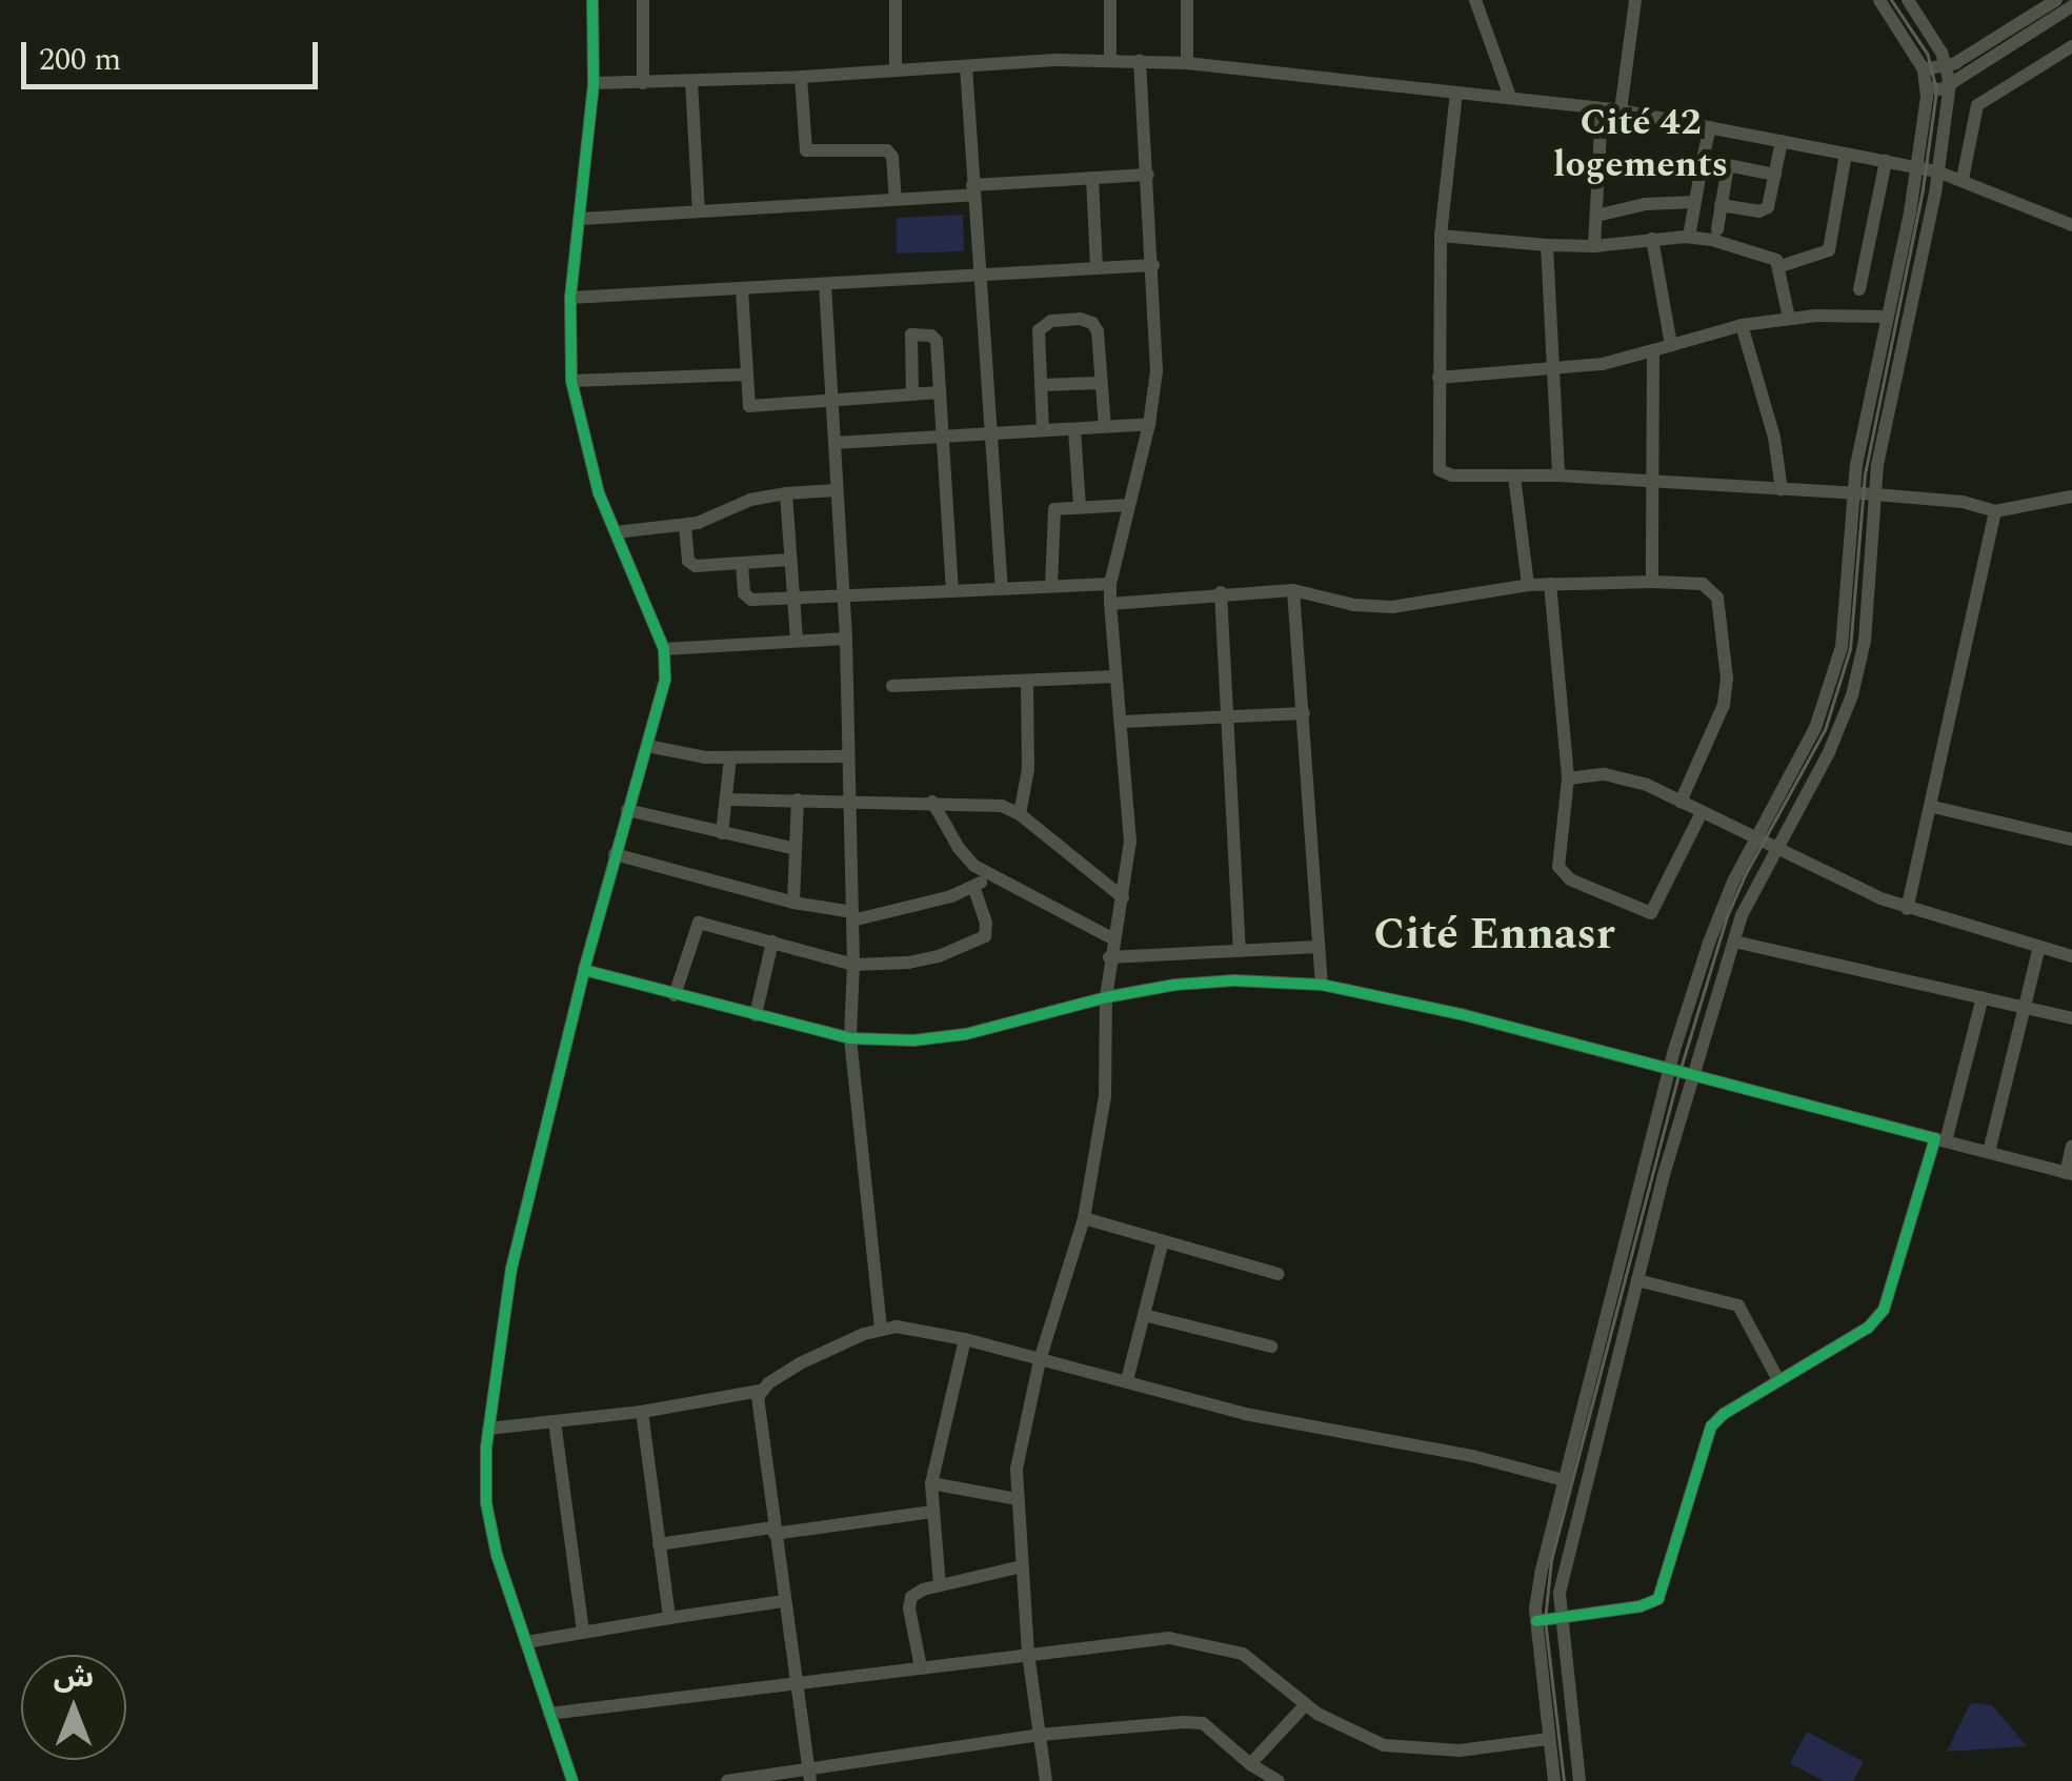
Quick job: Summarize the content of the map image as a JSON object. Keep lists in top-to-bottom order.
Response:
{
  "districts": ["Cité 42 logements", "Cité Ennasr"],
  "scale_bar": "200 m",
  "north": "top"
}
